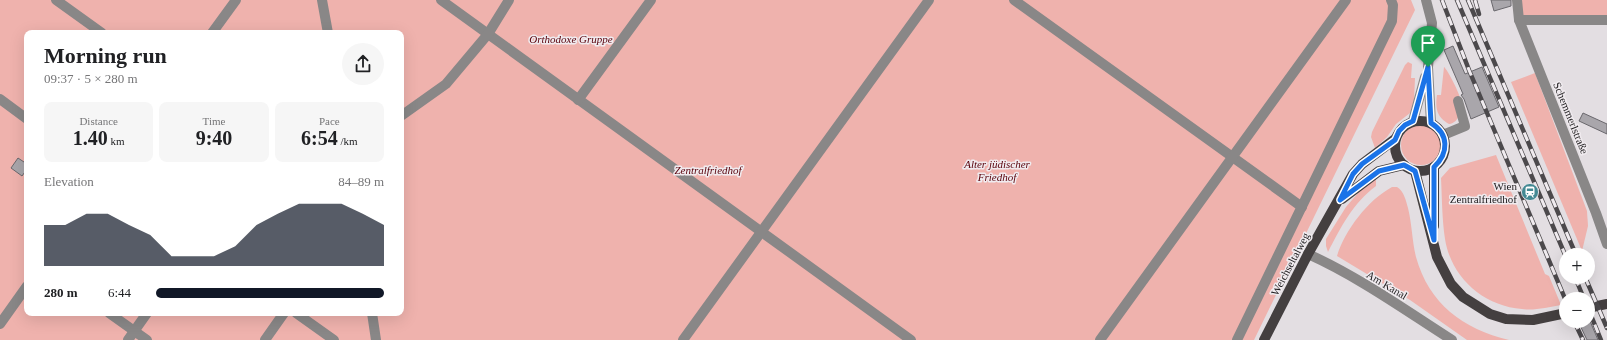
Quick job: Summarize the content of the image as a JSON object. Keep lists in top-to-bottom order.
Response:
{
  "streets": {
    "main road": ["Weichseltalweg"],
    "street": ["Schemmerlstraße", "Am Kanal"]
  },
  "crossings": [
    ["Weichseltalweg", "Am Kanal"]
  ],
  "parks": ["Orthodoxe Gruppe", "Alter jüdischer Friedhof", "Zentralfriedhof"],
  "places": {
    "station": ["Wien Zentralfriedhof"]
  },
  "page": {
    "heading": ["Morning run", "09:37 · 5 × 280 m"],
    "stats": [
      ["Distance", "1.40 km"],
      ["Time", "9:40"],
      ["Pace", "6:54 /km"]
    ],
    "chart": ["Elevation", "84–89 m"],
    "map_buttons": ["+", "−"],
    "list": [
      {
        "name": "280 m",
        "note": "6:44"
      }
    ]
  }
}
